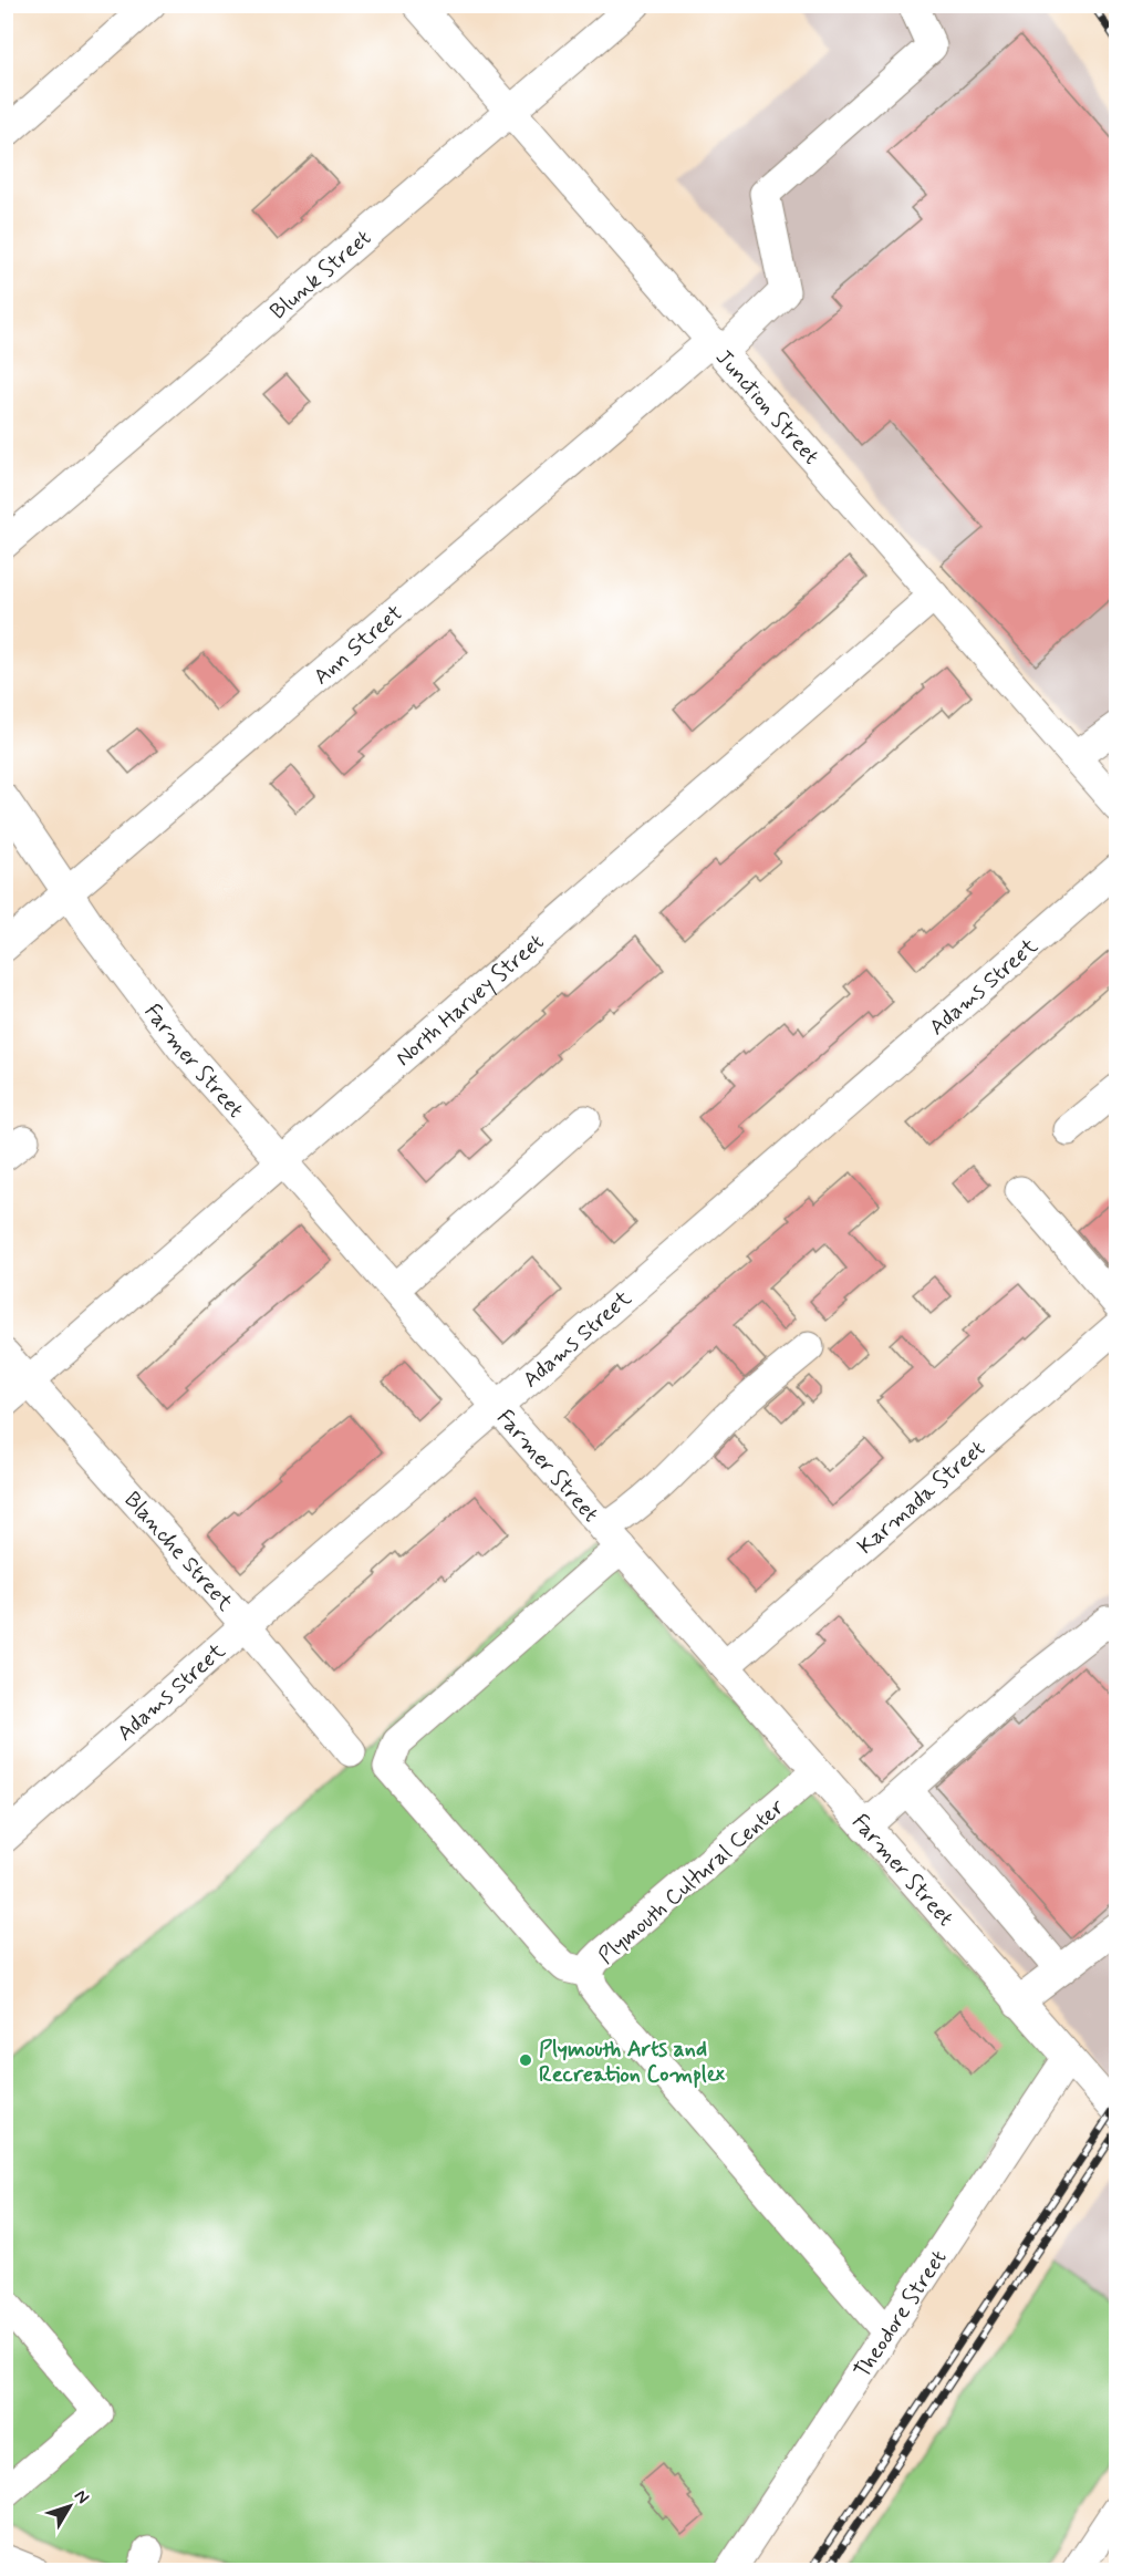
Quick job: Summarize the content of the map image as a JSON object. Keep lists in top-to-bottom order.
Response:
{
  "streets": {
    "street": [
      "Blunk Street",
      "Junction Street",
      "Ann Street",
      "Adams Street",
      "North Harvey Street",
      "Farmer Street",
      "Karmada Street",
      "Blanche Street",
      "Plymouth Cultural Center",
      "Theodore Street"
    ]
  },
  "crossings": [
    ["Blunk Street", "Junction Street"],
    ["Junction Street", "Ann Street"],
    ["Junction Street", "North Harvey Street"],
    ["Ann Street", "Farmer Street"],
    ["Adams Street", "Farmer Street"],
    ["Adams Street", "Blanche Street"],
    ["North Harvey Street", "Farmer Street"],
    ["North Harvey Street", "Blanche Street"],
    ["Farmer Street", "Karmada Street"],
    ["Farmer Street", "Plymouth Cultural Center"],
    ["Farmer Street", "Theodore Street"],
    ["Plymouth Cultural Center", "Theodore Street"]
  ],
  "places": ["Plymouth Arts and Recreation Complex"],
  "north": "top right"
}
